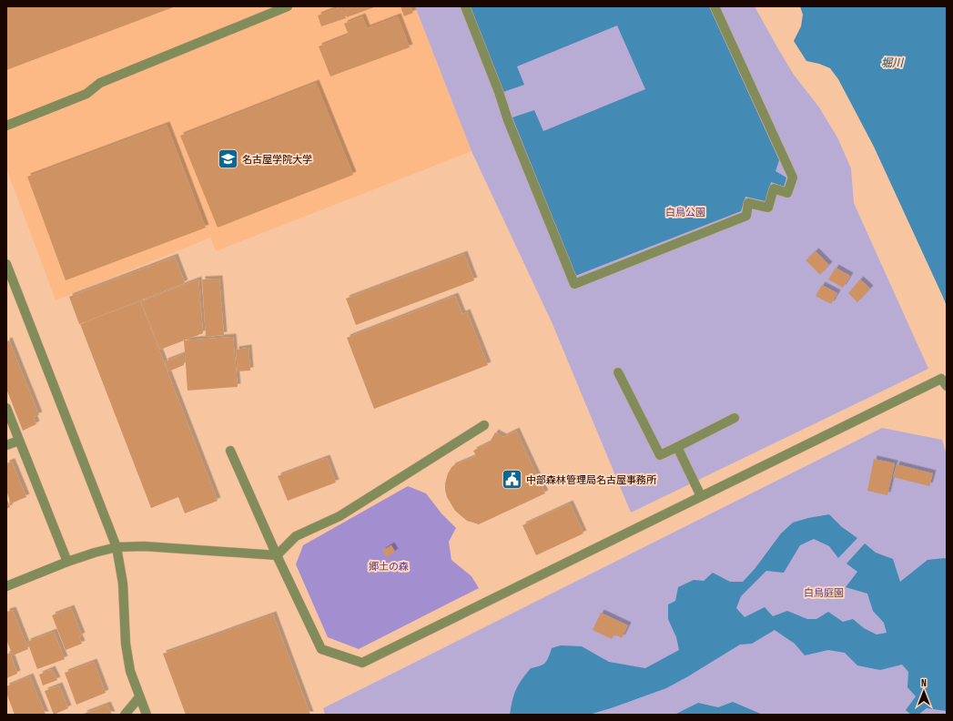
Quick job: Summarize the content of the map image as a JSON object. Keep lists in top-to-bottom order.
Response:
{
  "water": ["堀川"],
  "parks": ["白鳥公園", "郷土の森", "白鳥庭園"],
  "places": {
    "school or university": ["名古屋学院大学"],
    "public building": ["中部森林管理局名古屋事務所"]
  },
  "north": "top"
}
